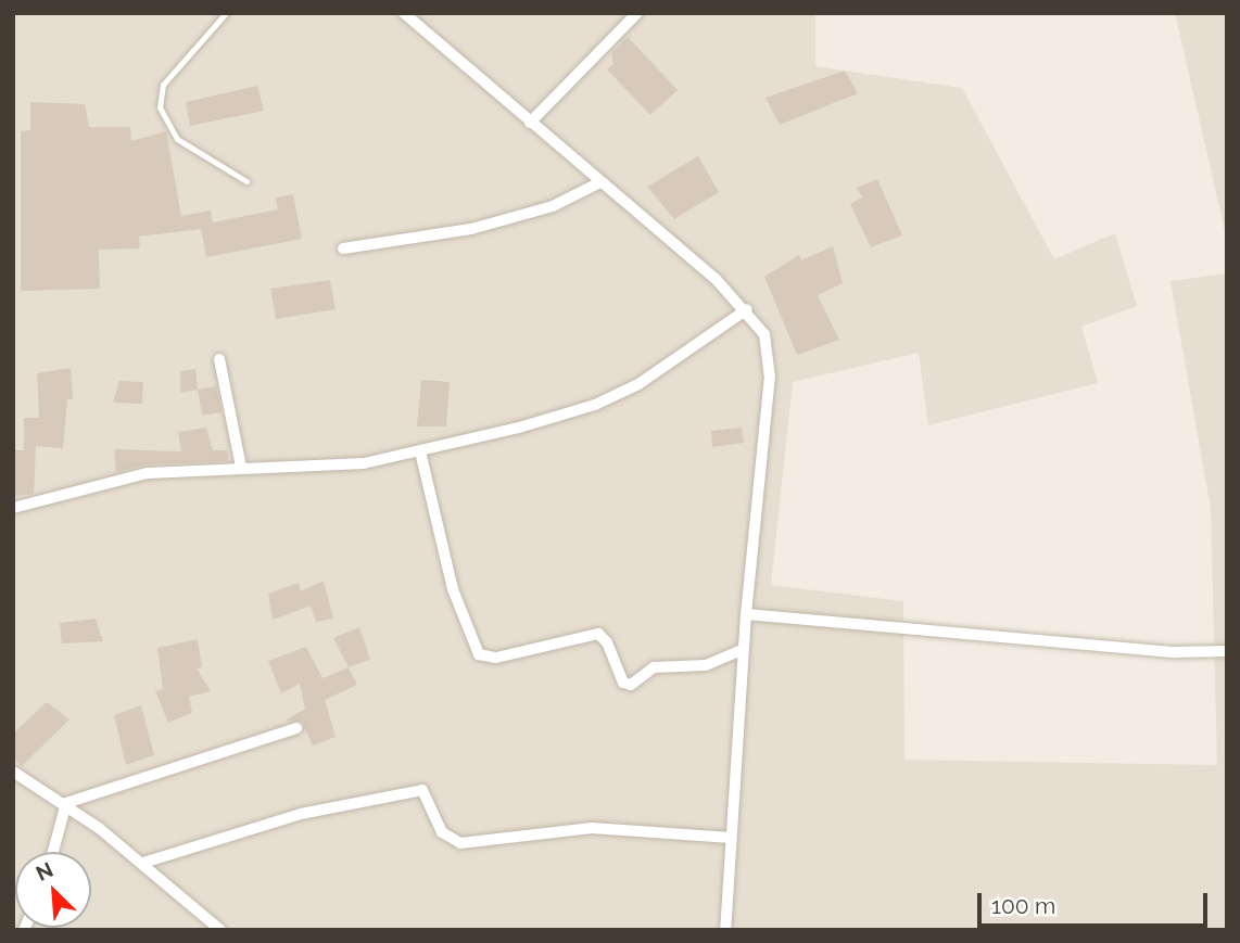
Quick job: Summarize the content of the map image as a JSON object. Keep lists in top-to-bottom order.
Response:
{
  "scale_bar": "100 m",
  "north": "top left"
}
